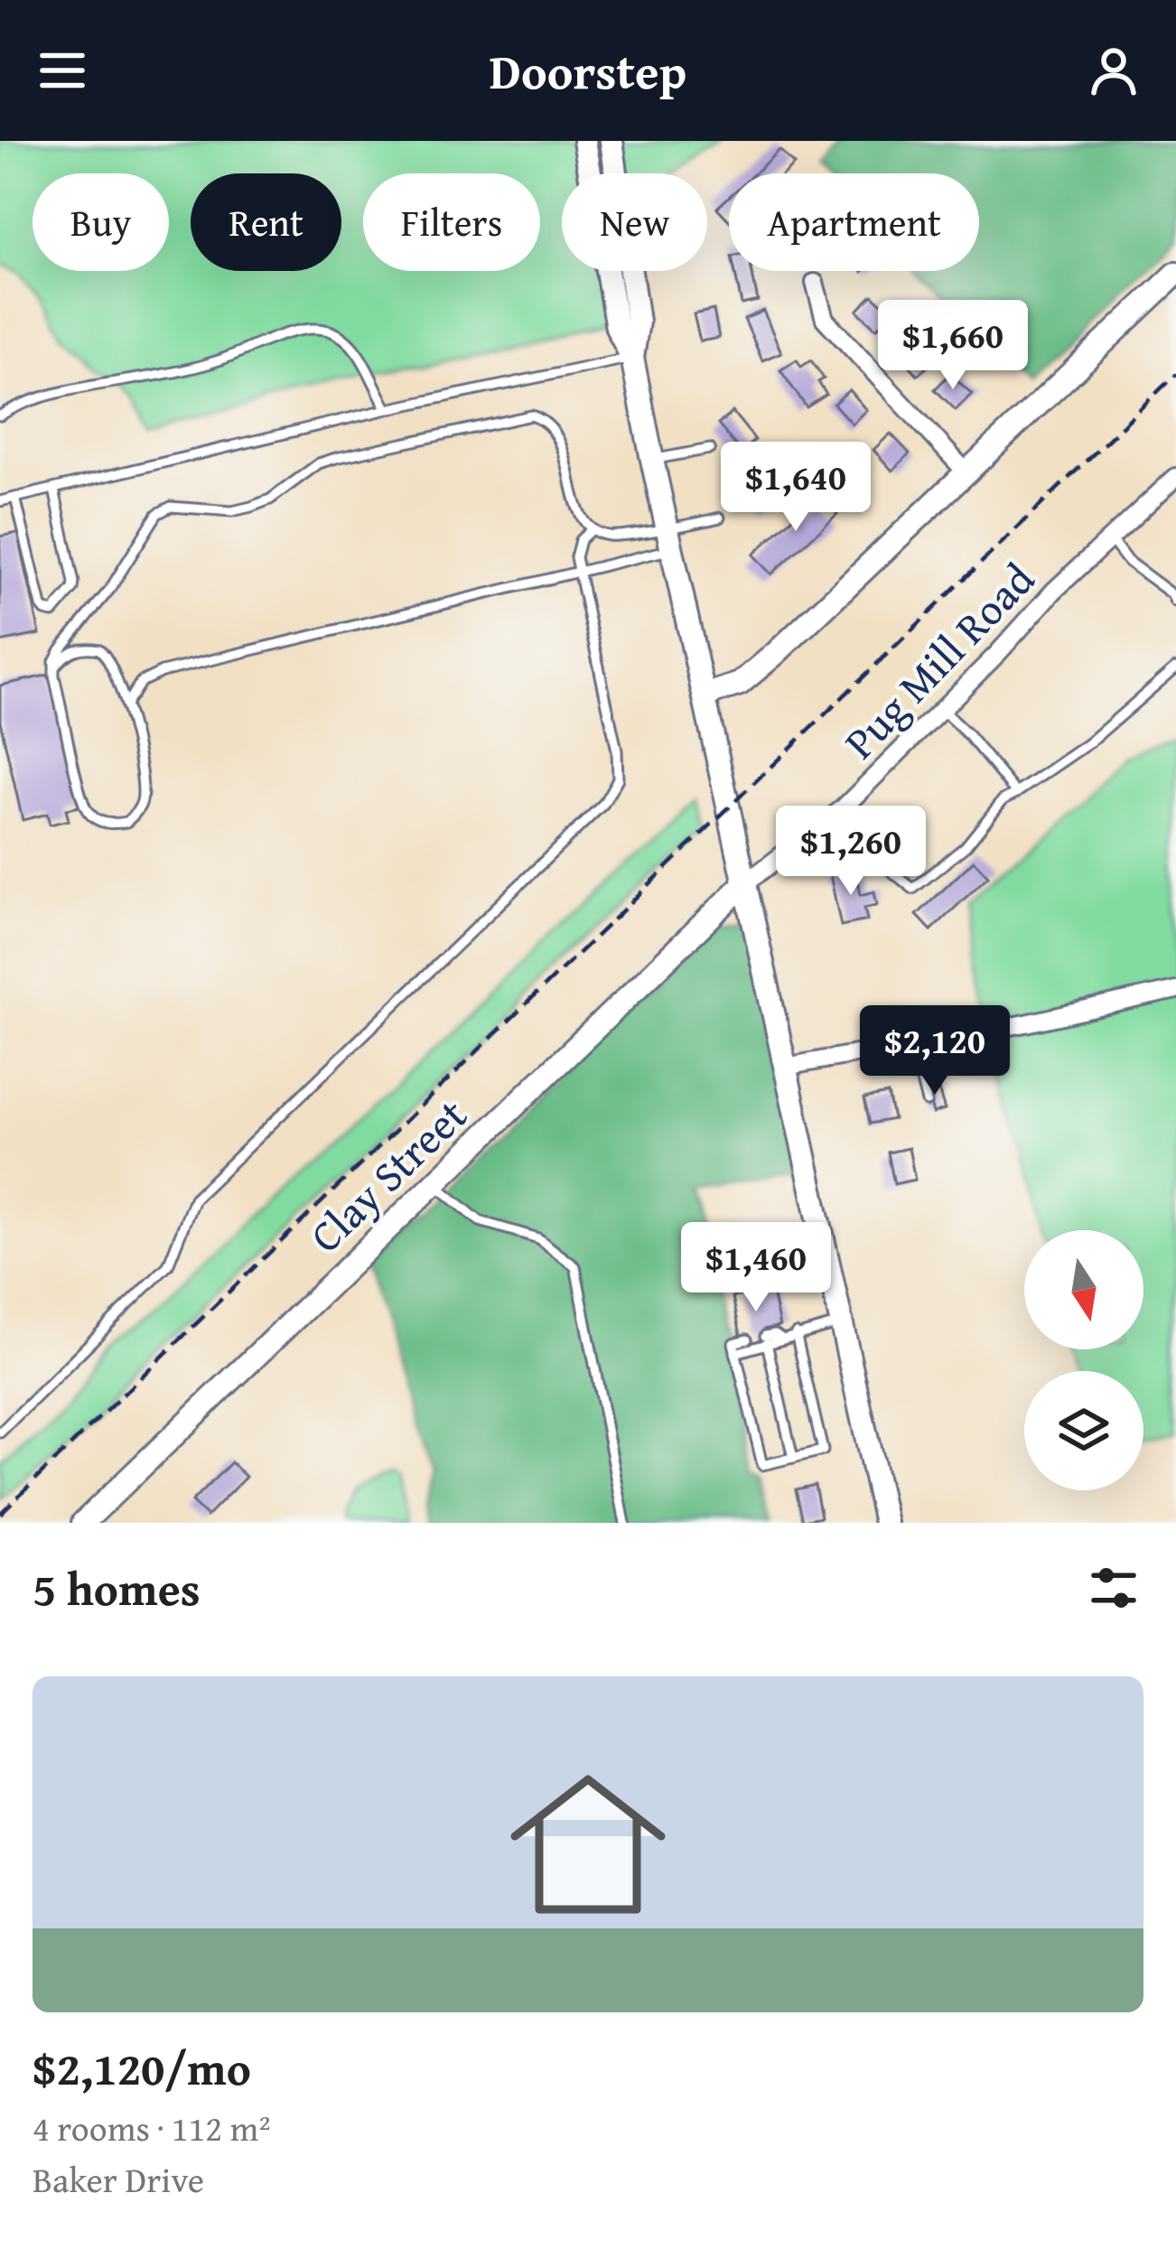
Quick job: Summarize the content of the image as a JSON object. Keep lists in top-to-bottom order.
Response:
{
  "streets": {
    "street": ["Pug Mill Road", "Clay Street"]
  },
  "crossings": [
    ["Pug Mill Road", "Clay Street"]
  ],
  "north": "bottom",
  "page": {
    "header": "Doorstep",
    "chip": [
      "Buy",
      "Rent",
      "Filters",
      "New",
      "Apartment"
    ],
    "price": [
      "$1,660",
      "$1,640",
      "$1,260",
      "$2,120",
      "$1,460"
    ],
    "heading": "5 homes",
    "list": [
      {
        "name": "$2,120/mo",
        "note": "4 rooms · 112 m² · Baker Drive"
      }
    ]
  }
}
